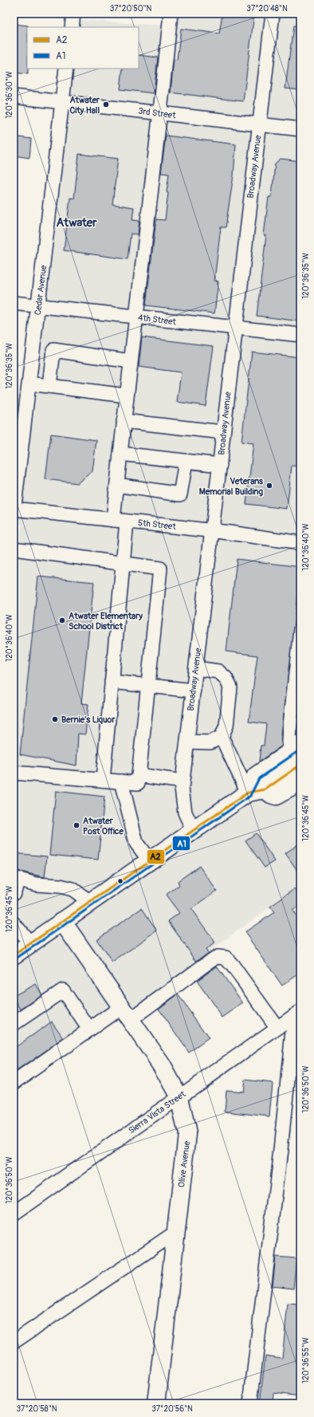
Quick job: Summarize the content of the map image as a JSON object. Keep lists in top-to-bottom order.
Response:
{
  "streets": {
    "main road": ["Olive Avenue"],
    "street": [
      "3rd Street",
      "Broadway Avenue",
      "Cedar Avenue",
      "4th Street",
      "5th Street",
      "Sierra Vista Street"
    ]
  },
  "crossings": [
    ["3rd Street", "Broadway Avenue"],
    ["3rd Street", "Cedar Avenue"],
    ["Broadway Avenue", "4th Street"],
    ["Broadway Avenue", "5th Street"],
    ["Cedar Avenue", "4th Street"],
    ["Cedar Avenue", "5th Street"],
    ["Sierra Vista Street", "Olive Avenue"]
  ],
  "districts": ["Atwater"],
  "places": [
    "Atwater City Hall",
    "Veterans Memorial Building",
    "Atwater Elementary School District",
    "Bernie's Liquor",
    "Atwater Post Office"
  ],
  "lines": ["transit line A1", "transit line A2"],
  "legend": ["A2", "A1"],
  "coordinates": [
    "37°20'50\"N",
    "37°20'48\"N",
    "120°36'30\"W",
    "120°36'35\"W",
    "120°36'40\"W",
    "120°36'45\"W",
    "120°36'50\"W",
    "120°36'55\"W",
    "37°20'58\"N",
    "37°20'56\"N"
  ]
}
